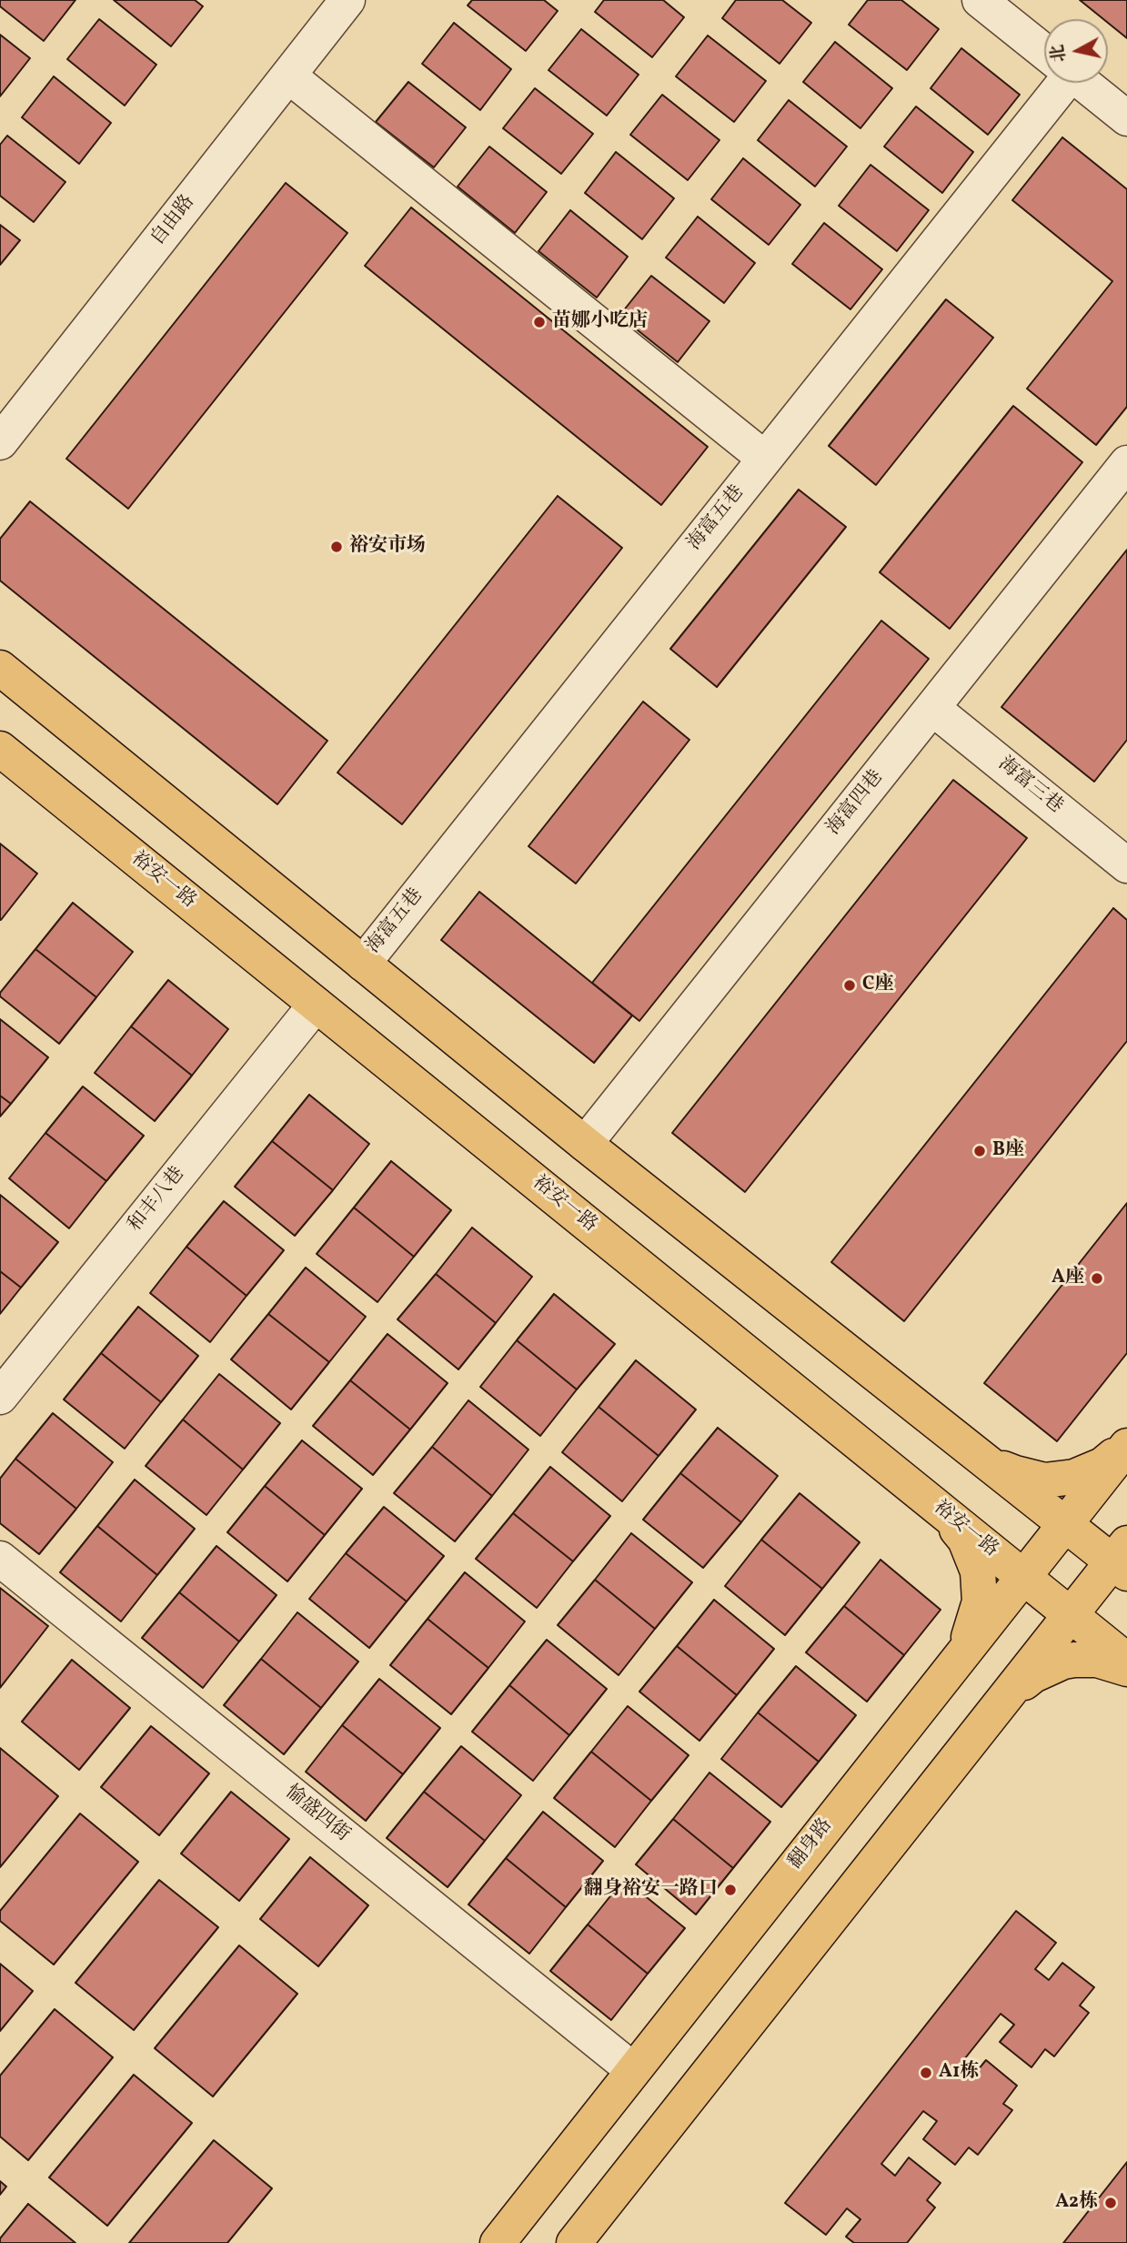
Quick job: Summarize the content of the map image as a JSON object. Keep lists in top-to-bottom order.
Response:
{
  "streets": {
    "main road": ["裕安一路", "翻身路"],
    "street": [
      "自由路",
      "海富五巷",
      "海富三巷",
      "海富四巷",
      "和丰八巷",
      "愉盛四街"
    ]
  },
  "crossings": [
    ["海富三巷", "海富四巷"],
    ["裕安一路", "和丰八巷"],
    ["裕安一路", "翻身路"],
    ["愉盛四街", "翻身路"]
  ],
  "places": [
    "苗娜小吃店",
    "裕安市场",
    "C座",
    "B座",
    "A座",
    "翻身裕安一路口",
    "A1栋",
    "A2栋"
  ],
  "north": "left"
}
